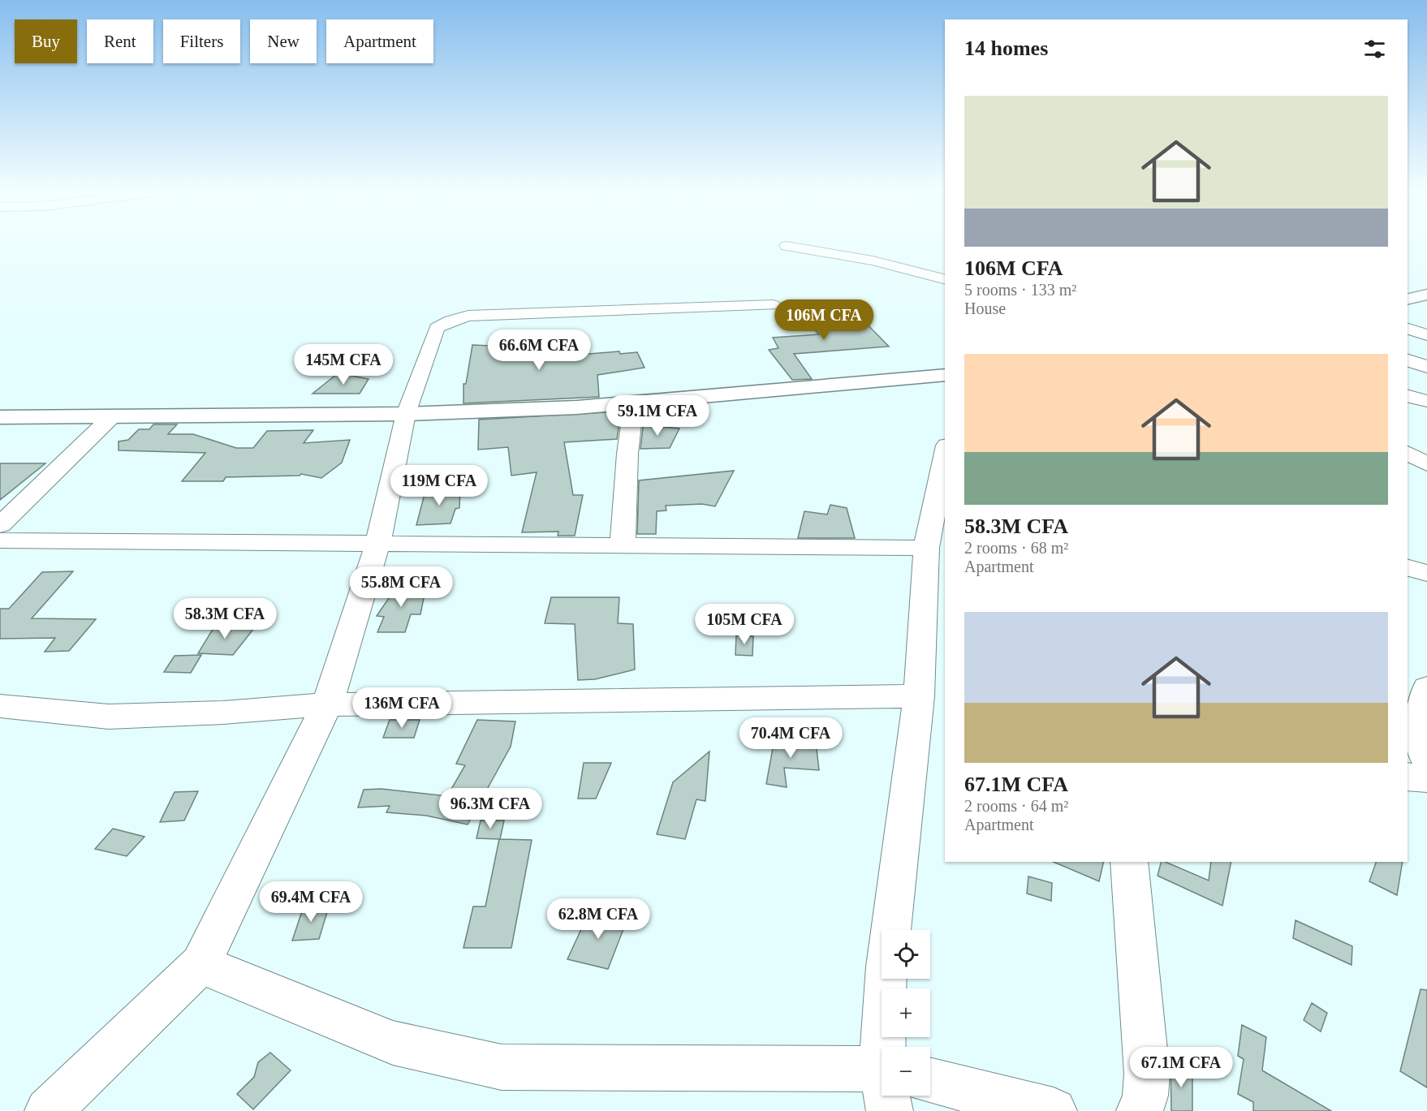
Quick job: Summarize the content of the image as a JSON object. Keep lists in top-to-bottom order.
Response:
{
  "page": {
    "chip": [
      "Buy",
      "Rent",
      "Filters",
      "New",
      "Apartment"
    ],
    "heading": "14 homes",
    "list": [
      {
        "name": "106M CFA",
        "note": "5 rooms · 133 m² · House"
      },
      {
        "name": "58.3M CFA",
        "note": "2 rooms · 68 m² · Apartment"
      },
      {
        "name": "67.1M CFA",
        "note": "2 rooms · 64 m² · Apartment"
      }
    ],
    "price": [
      "106M CFA",
      "66.6M CFA",
      "145M CFA",
      "59.1M CFA",
      "119M CFA",
      "55.8M CFA",
      "58.3M CFA",
      "105M CFA",
      "136M CFA",
      "70.4M CFA",
      "96.3M CFA",
      "69.4M CFA",
      "62.8M CFA",
      "67.1M CFA"
    ],
    "map_buttons": ["+", "−"]
  }
}
